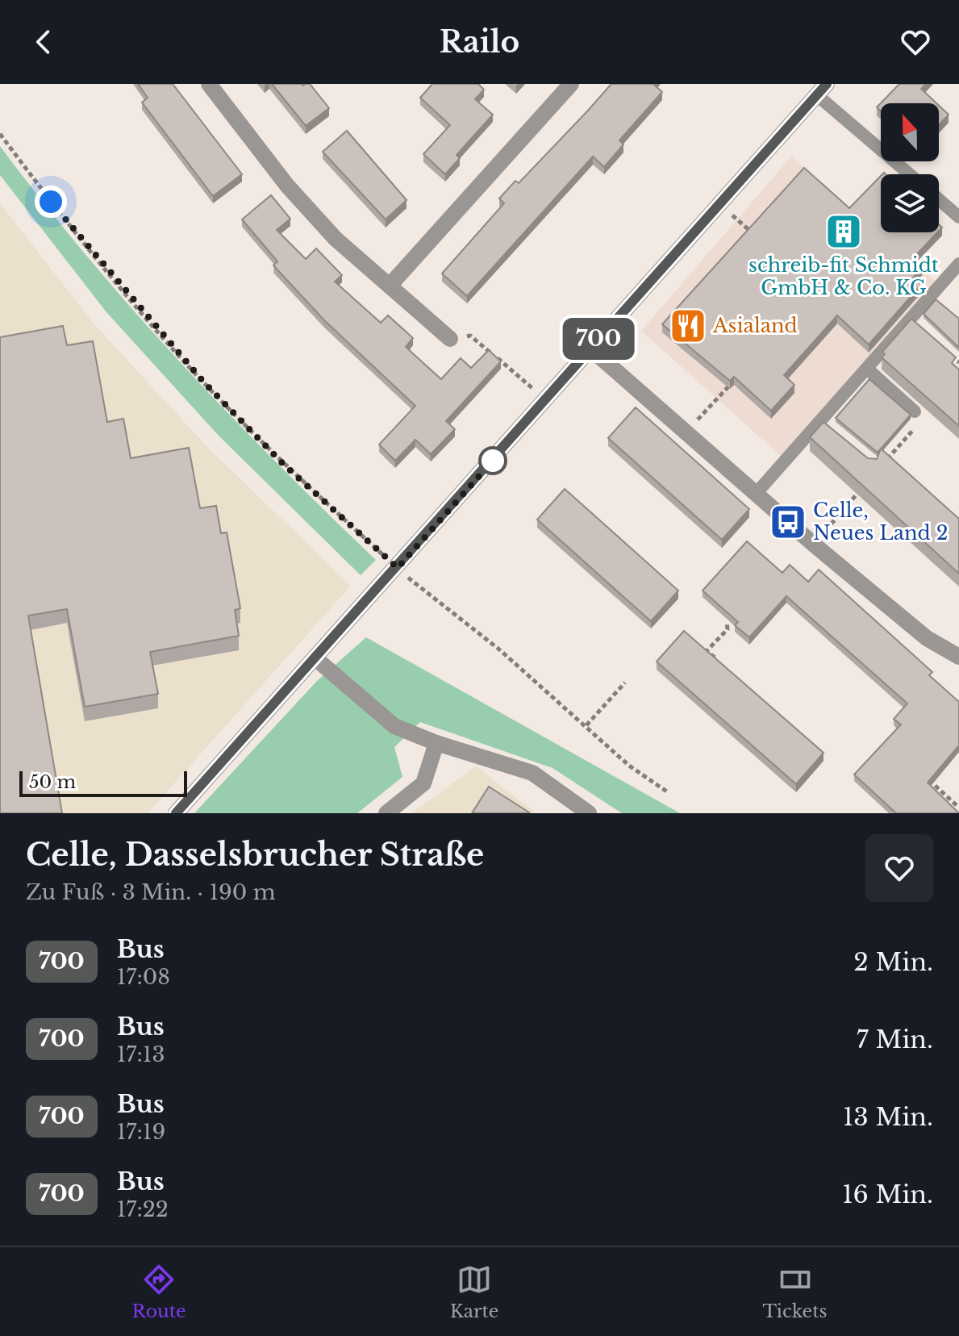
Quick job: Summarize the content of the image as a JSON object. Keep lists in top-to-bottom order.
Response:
{
  "places": {
    "building": ["schreib-fit Schmidt GmbH & Co. KG"],
    "restaurant": ["Asialand"],
    "bus stop": ["Celle, Neues Land 2"]
  },
  "lines": ["bus line 700"],
  "scale_bar": "50 m",
  "north": "top",
  "page": {
    "header": "Railo",
    "on_map": "700",
    "scale": "50 m",
    "heading": ["Celle, Dasselsbrucher Straße", "Zu Fuß · 3 Min. · 190 m"],
    "list": [
      {
        "mark": "700",
        "name": "Bus",
        "note": "17:08",
        "value": "2 Min."
      },
      {
        "mark": "700",
        "name": "Bus",
        "note": "17:13",
        "value": "7 Min."
      },
      {
        "mark": "700",
        "name": "Bus",
        "note": "17:19",
        "value": "13 Min."
      },
      {
        "mark": "700",
        "name": "Bus",
        "note": "17:22",
        "value": "16 Min."
      }
    ],
    "tabs": ["Route", "Karte", "Tickets"]
  }
}
